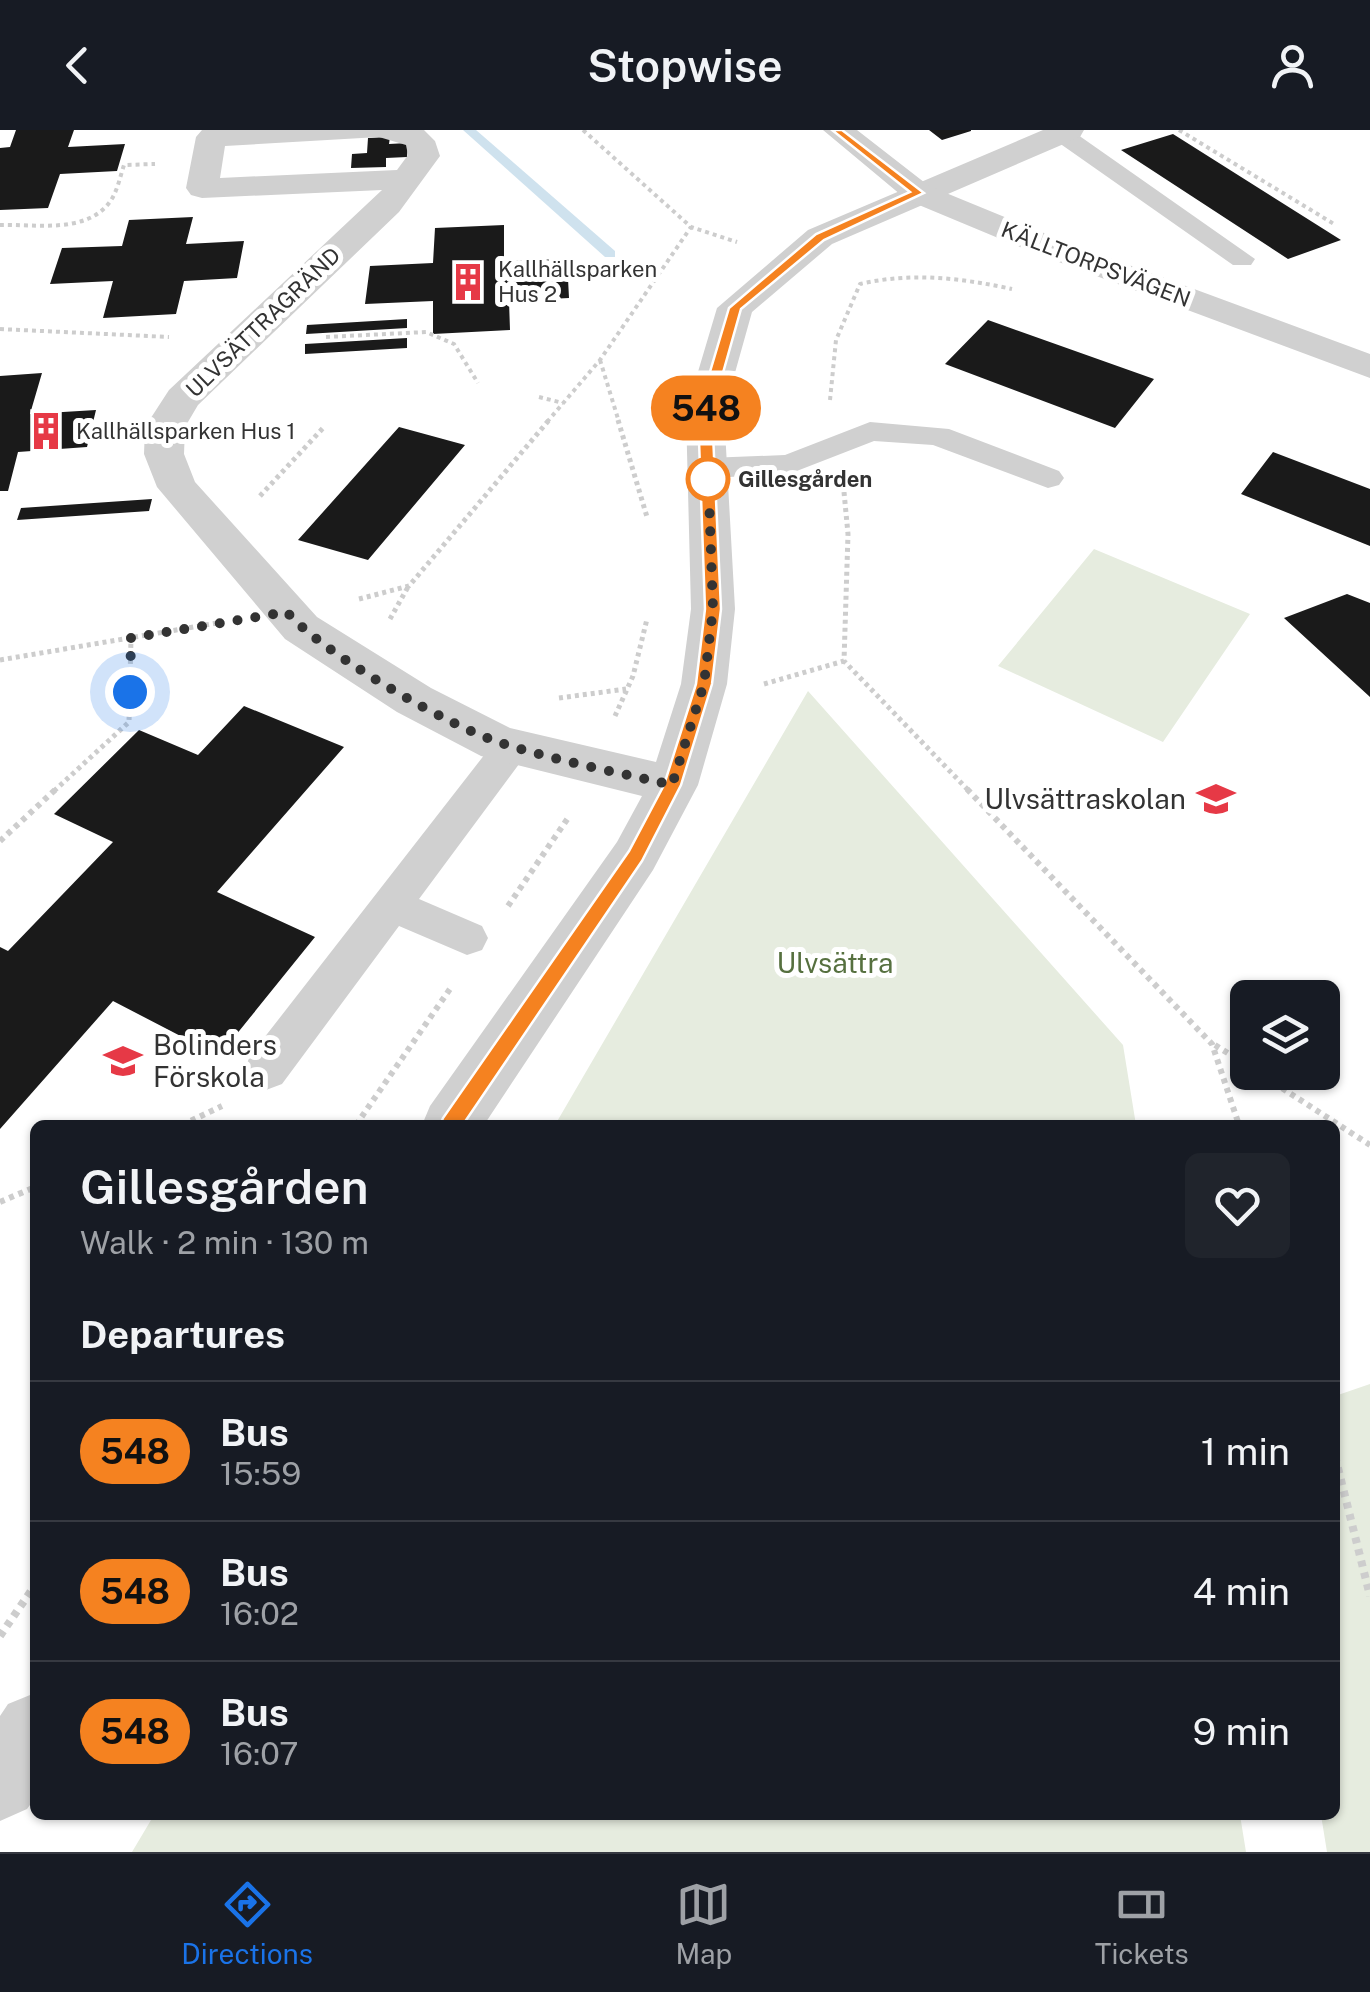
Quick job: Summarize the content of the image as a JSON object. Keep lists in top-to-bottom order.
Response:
{
  "streets": {
    "street": ["KÄLLTORPSVÄGEN", "ULVSÄTTRAGRÄND"]
  },
  "parks": ["Ulvsättra"],
  "places": {
    "building": ["Kallhällsparken Hus 2", "Kallhällsparken Hus 1"],
    "other": ["Gillesgården"],
    "school or university": ["Ulvsättraskolan", "Bolinders Förskola"]
  },
  "lines": ["bus line 548"],
  "page": {
    "header": "Stopwise",
    "on_map": "548",
    "heading": [
      ["Gillesgården", "Walk · 2 min · 130 m"],
      "Departures"
    ],
    "list": [
      {
        "mark": "548",
        "name": "Bus",
        "note": "15:59",
        "value": "1 min"
      },
      {
        "mark": "548",
        "name": "Bus",
        "note": "16:02",
        "value": "4 min"
      },
      {
        "mark": "548",
        "name": "Bus",
        "note": "16:07",
        "value": "9 min"
      }
    ],
    "tabs": ["Directions", "Map", "Tickets"]
  }
}
